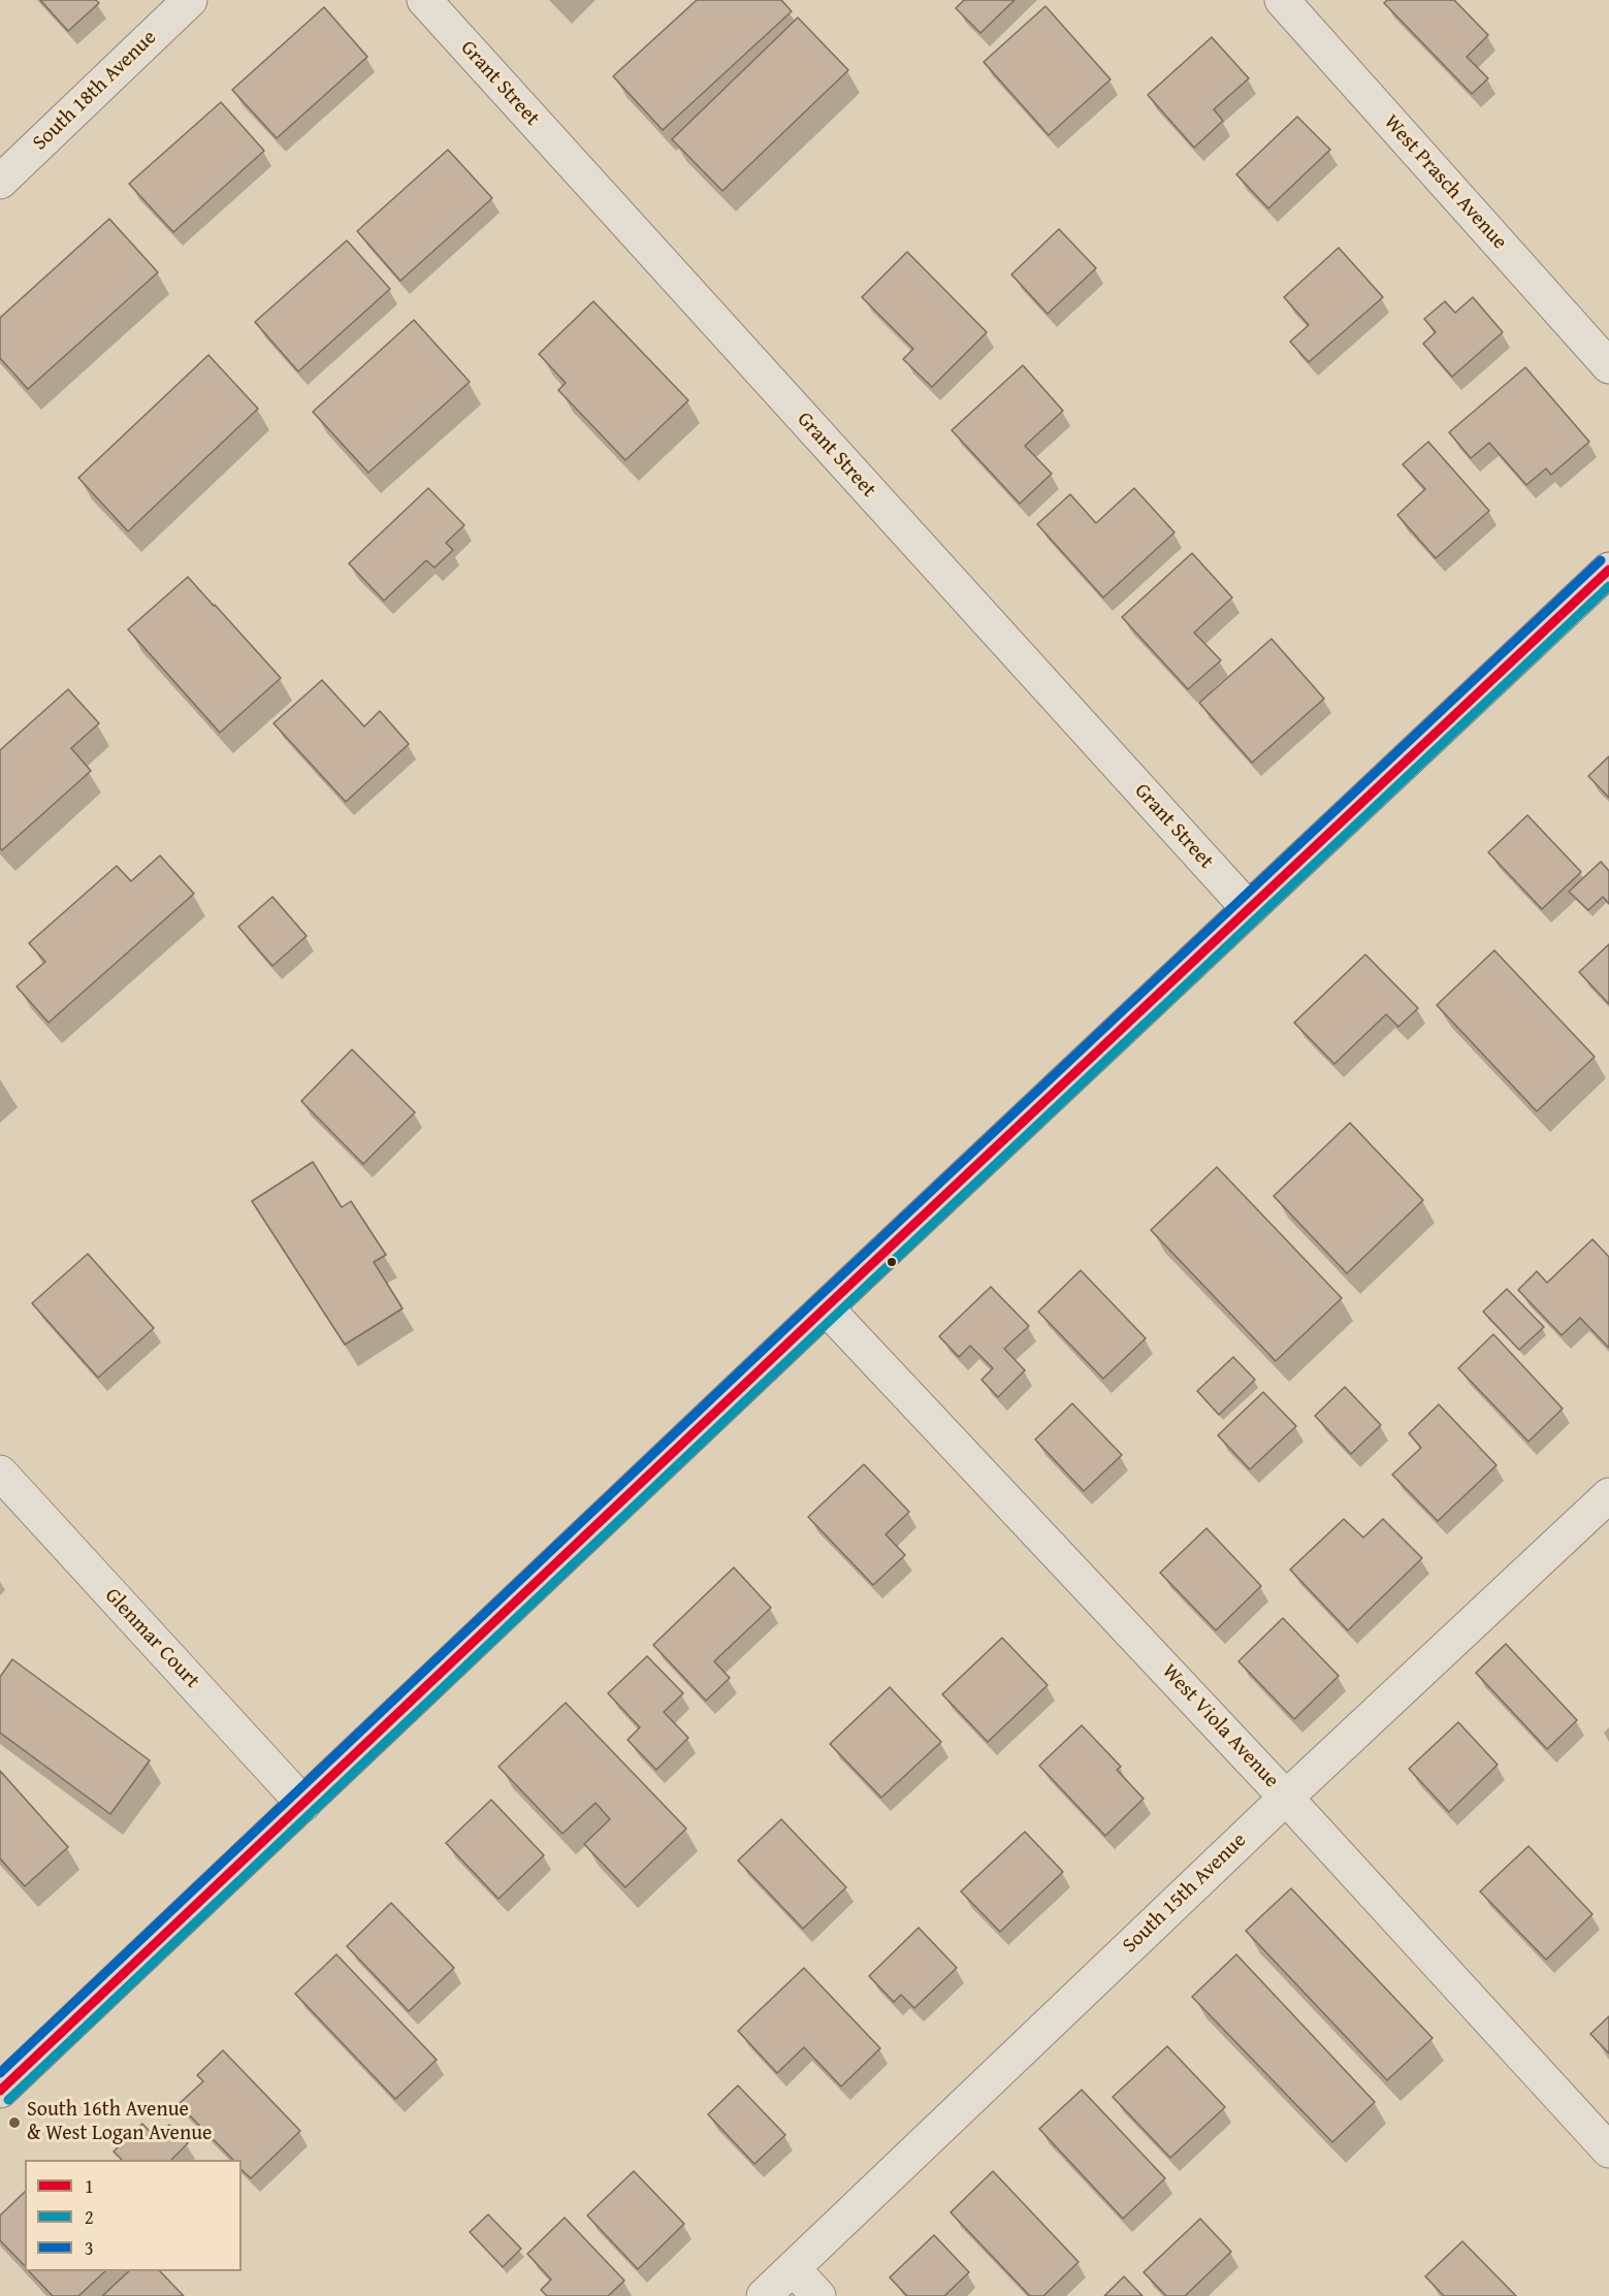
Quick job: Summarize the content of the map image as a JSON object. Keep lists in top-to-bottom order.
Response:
{
  "streets": {
    "street": [
      "Grant Street",
      "South 18th Avenue",
      "West Prasch Avenue",
      "Glenmar Court",
      "West Viola Avenue",
      "South 15th Avenue"
    ]
  },
  "crossings": [
    ["West Viola Avenue", "South 15th Avenue"]
  ],
  "places": ["South 16th Avenue & West Logan Avenue"],
  "lines": ["transit line 3", "transit line 1", "transit line 2"],
  "legend": ["1", "2", "3"]
}
